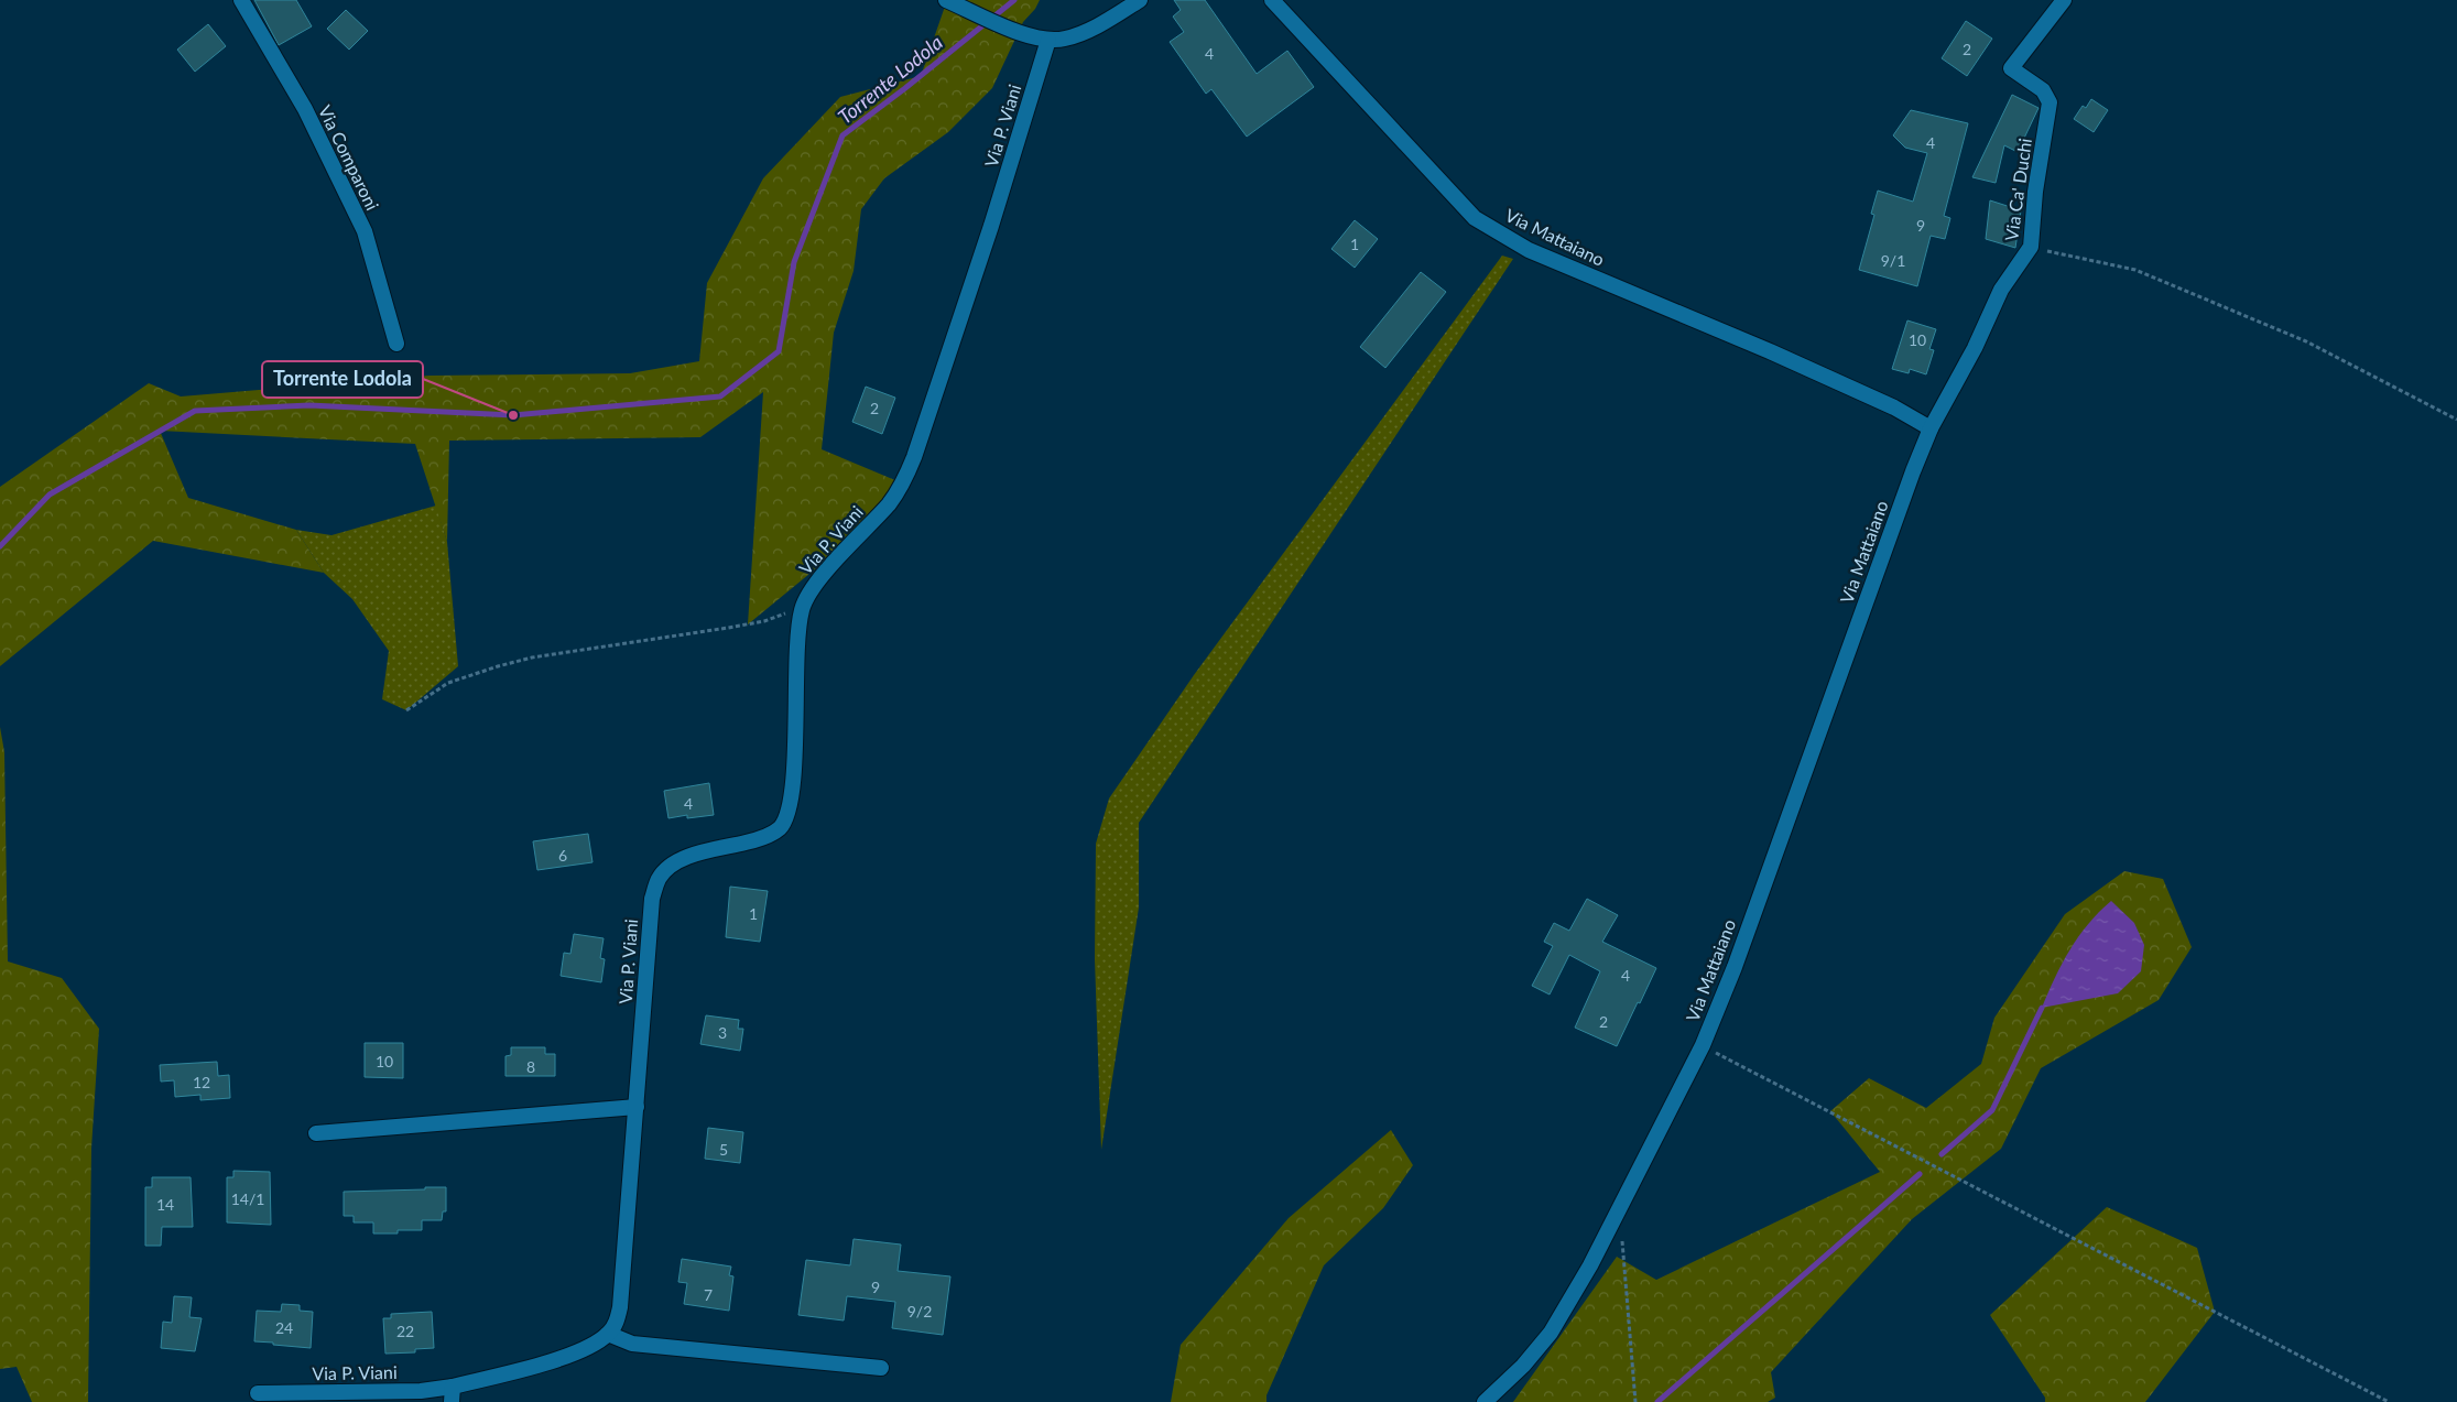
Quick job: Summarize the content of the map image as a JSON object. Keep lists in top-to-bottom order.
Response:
{
  "streets": {
    "street": [
      "Via P. Viani",
      "Via Comparoni",
      "Via Ca' Duchi",
      "Via Mattaiano"
    ]
  },
  "crossings": [
    ["Via Ca' Duchi", "Via Mattaiano"]
  ],
  "water": ["Torrente Lodola"],
  "places": ["Torrente Lodola"],
  "house_numbers": [
    "2",
    "4",
    "4",
    "9",
    "1",
    "9/1",
    "10",
    "2",
    "4",
    "6",
    "1",
    "4",
    "2",
    "3",
    "10",
    "8",
    "12",
    "5",
    "14/1",
    "14",
    "9",
    "7",
    "9/2",
    "24",
    "22"
  ]
}
